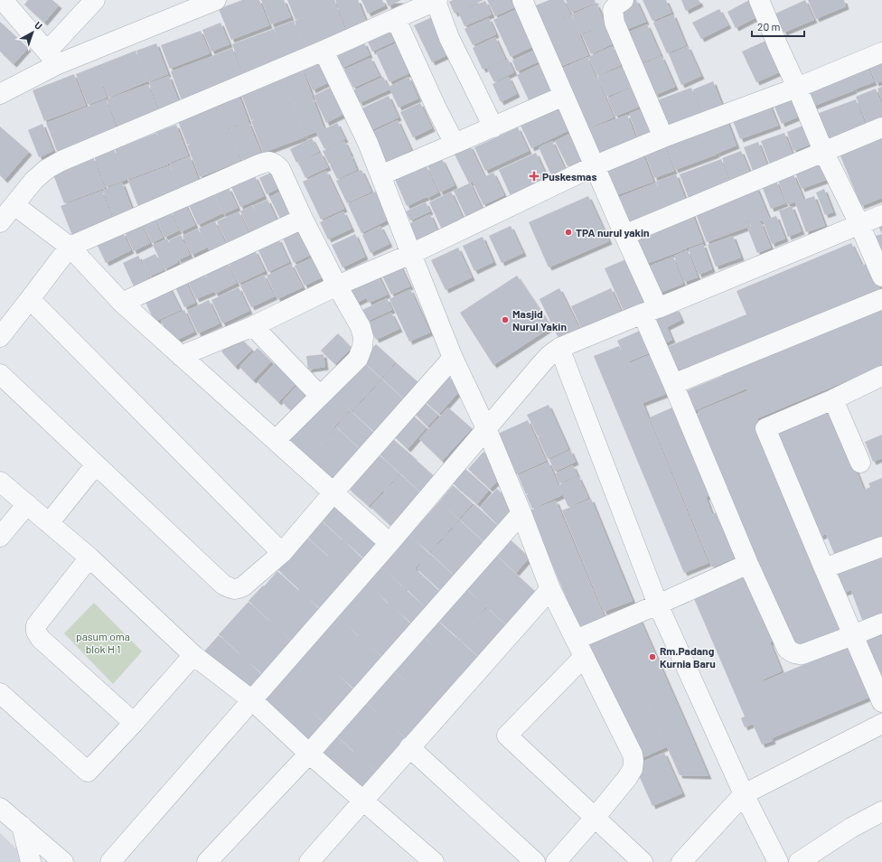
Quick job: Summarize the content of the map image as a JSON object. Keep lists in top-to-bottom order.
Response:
{
  "parks": ["pasum oma blok H 1"],
  "places": {
    "health": ["Puskesmas"],
    "other": ["TPA nurul yakin", "Masjid Nurul Yakin", "Rm.Padang Kurnia Baru"]
  },
  "scale_bar": "20 m",
  "north": "top right"
}
